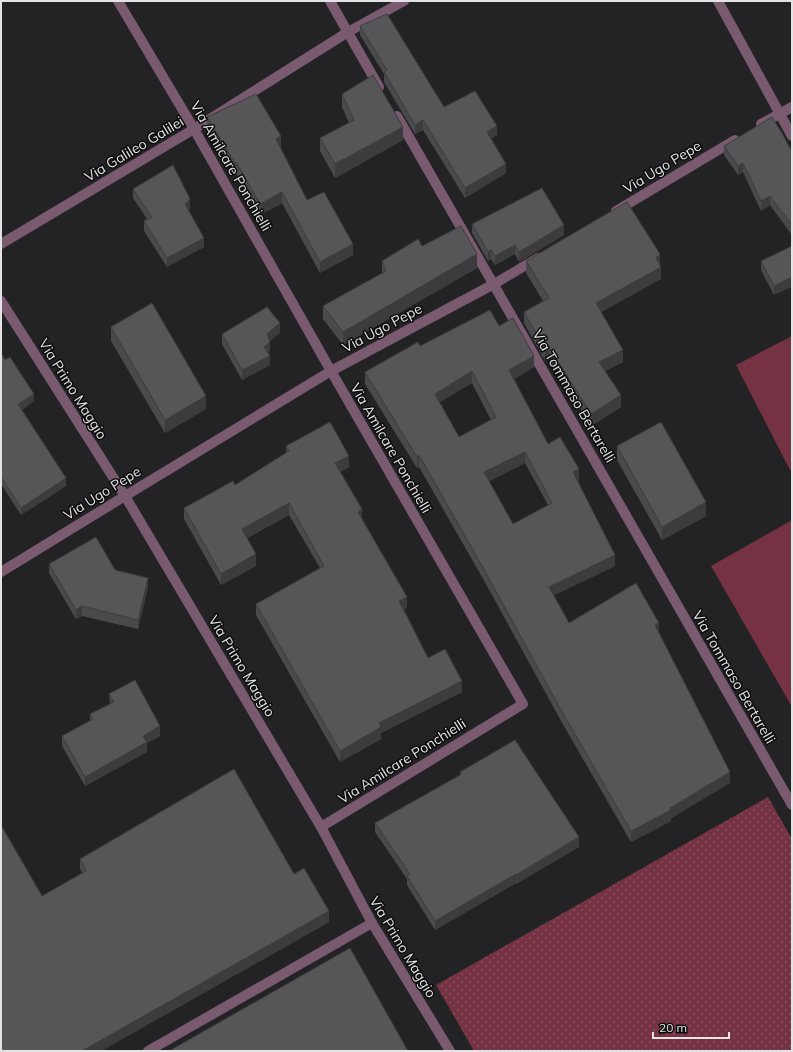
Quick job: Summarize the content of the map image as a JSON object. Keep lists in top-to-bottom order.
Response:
{
  "streets": {
    "street": [
      "Via Galileo Galilei",
      "Via Amilcare Ponchielli",
      "Via Ugo Pepe",
      "Via Primo Maggio",
      "Via Tommaso Bertarelli"
    ]
  },
  "crossings": [
    ["Via Galileo Galilei", "Via Amilcare Ponchielli"],
    ["Via Amilcare Ponchielli", "Via Ugo Pepe"],
    ["Via Amilcare Ponchielli", "Via Primo Maggio"],
    ["Via Ugo Pepe", "Via Primo Maggio"],
    ["Via Ugo Pepe", "Via Tommaso Bertarelli"]
  ],
  "scale_bar": "20 m"
}
